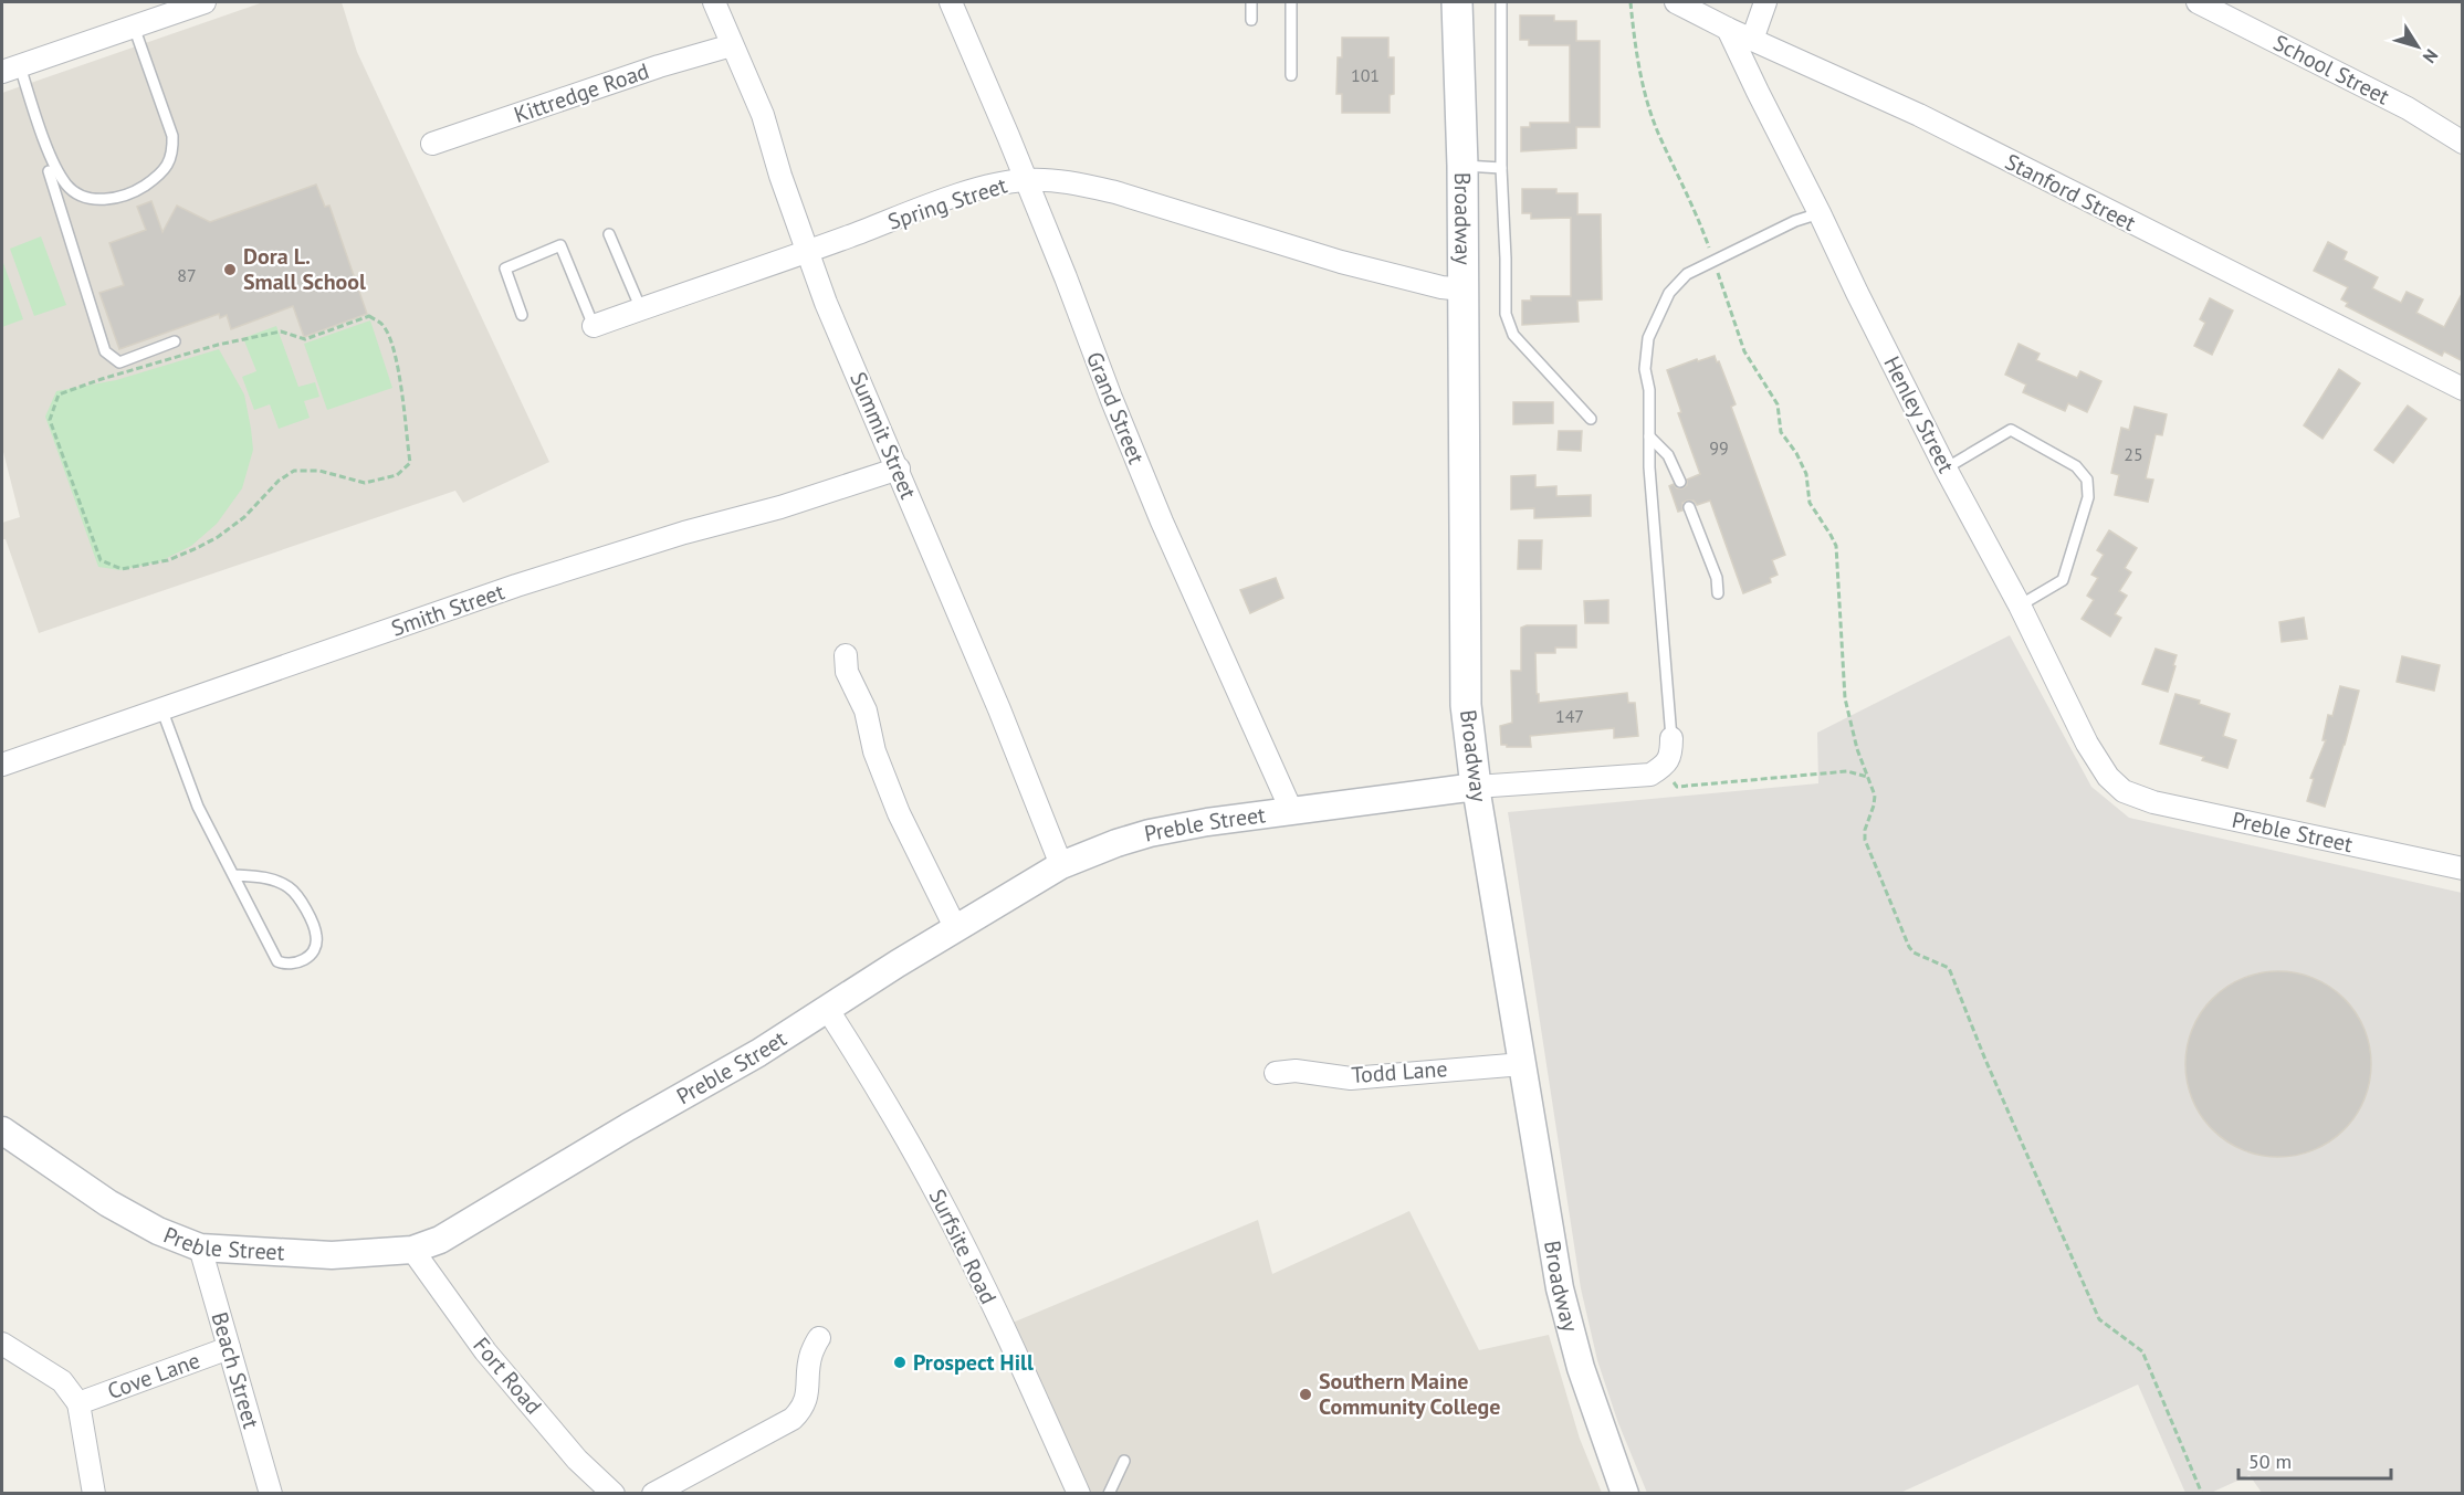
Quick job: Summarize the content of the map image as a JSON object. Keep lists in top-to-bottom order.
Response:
{
  "streets": {
    "main road": ["Broadway"],
    "street": [
      "School Street",
      "Kittredge Road",
      "Stanford Street",
      "Spring Street",
      "Grand Street",
      "Henley Street",
      "Summit Street",
      "Smith Street",
      "Preble Street",
      "Todd Lane",
      "Surfsite Road",
      "Beach Street",
      "Cove Lane",
      "Fort Road"
    ]
  },
  "crossings": [
    ["Kittredge Road", "Summit Street"],
    ["Stanford Street", "Henley Street"],
    ["Spring Street", "Broadway"],
    ["Spring Street", "Grand Street"],
    ["Spring Street", "Summit Street"],
    ["Broadway", "Preble Street"],
    ["Broadway", "Todd Lane"],
    ["Grand Street", "Preble Street"],
    ["Henley Street", "Preble Street"],
    ["Summit Street", "Smith Street"],
    ["Summit Street", "Preble Street"],
    ["Preble Street", "Surfsite Road"],
    ["Preble Street", "Beach Street"],
    ["Preble Street", "Fort Road"],
    ["Beach Street", "Cove Lane"]
  ],
  "places": ["Dora L. Small School", "Prospect Hill", "Southern Maine Community College"],
  "house_numbers": [
    "101",
    "87",
    "99",
    "25",
    "147"
  ],
  "scale_bar": "50 m",
  "north": "bottom right"
}
